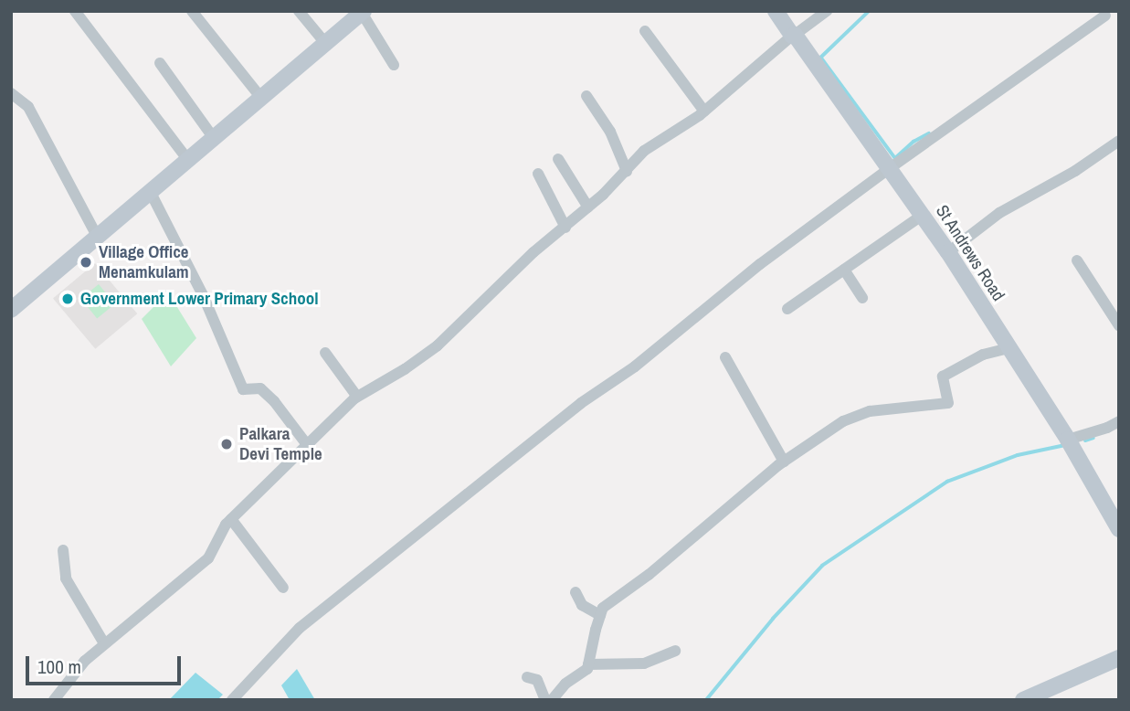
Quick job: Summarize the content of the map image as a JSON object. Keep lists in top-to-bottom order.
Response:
{
  "streets": {
    "main road": ["St Andrews Road"]
  },
  "places": ["Village Office Menamkulam", "Government Lower Primary School", "Palkara Devi Temple"],
  "scale_bar": "100 m"
}
